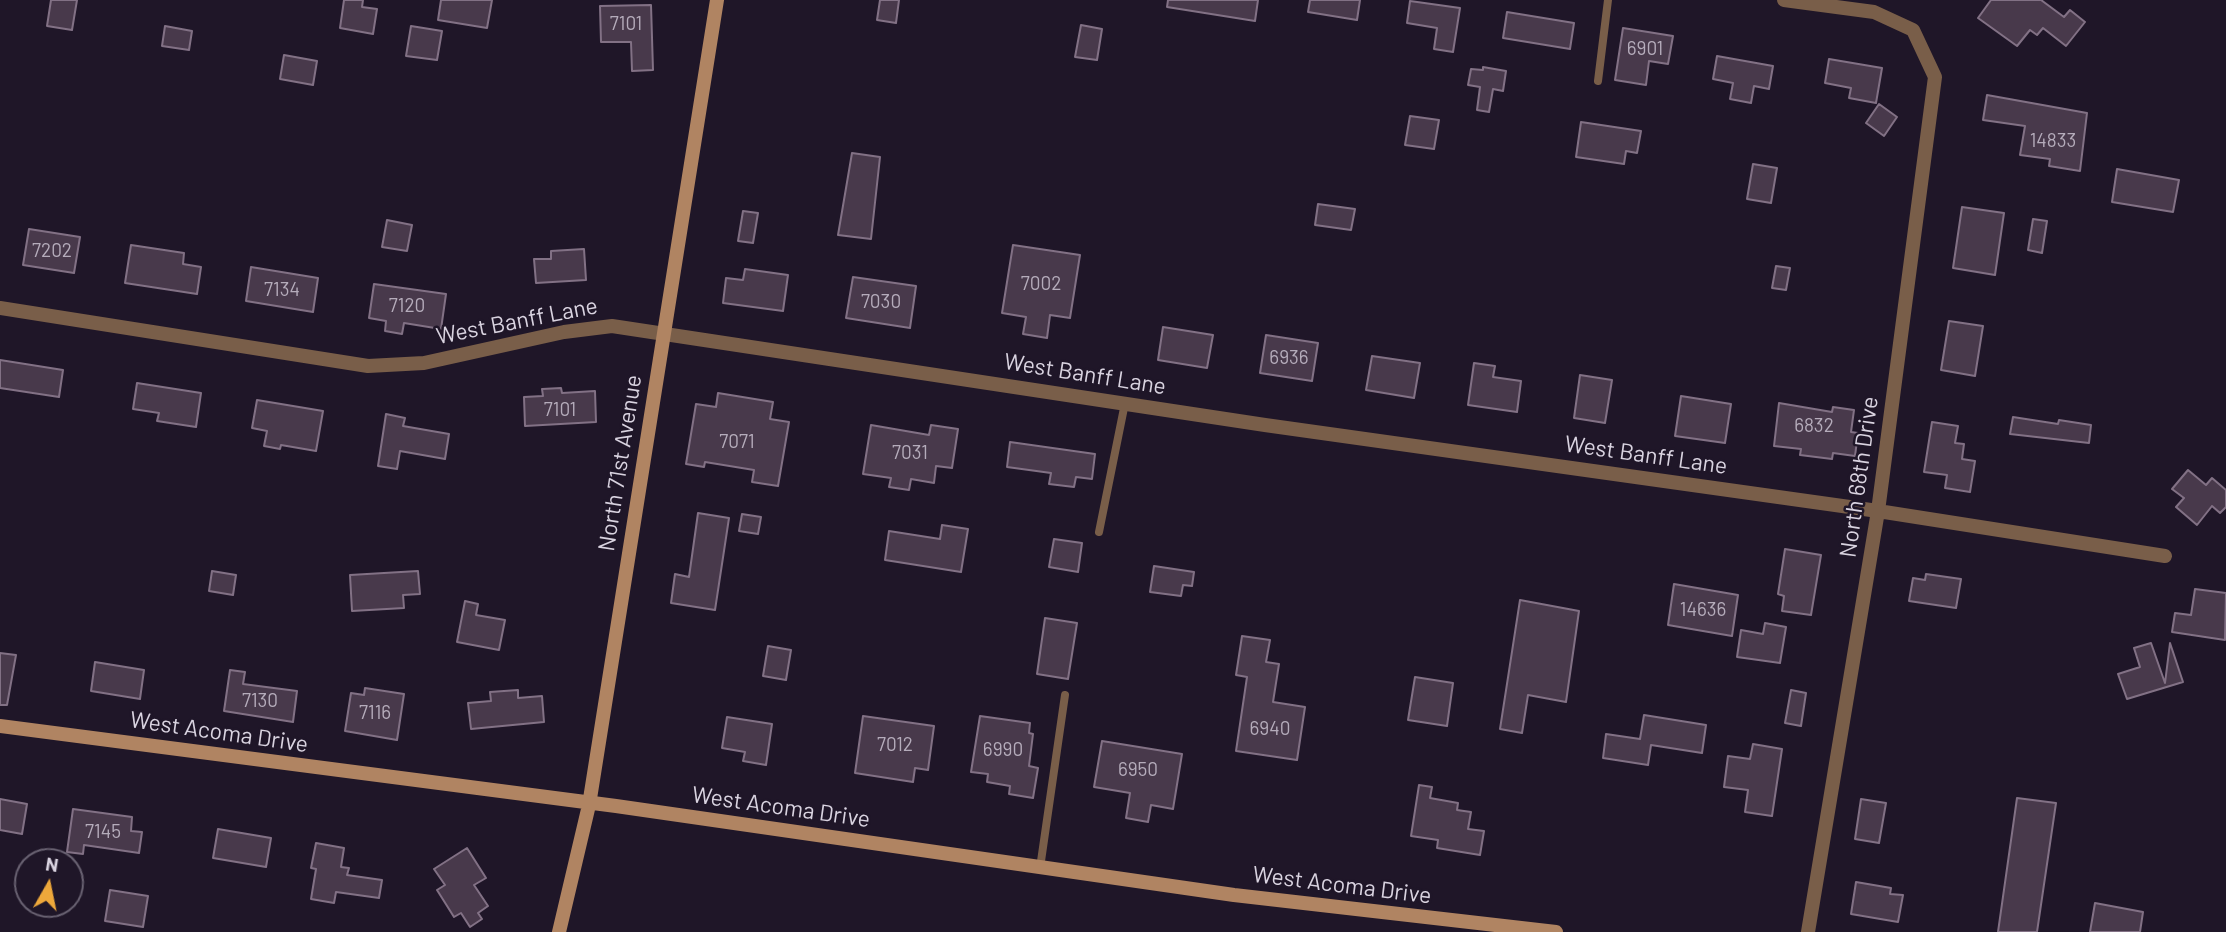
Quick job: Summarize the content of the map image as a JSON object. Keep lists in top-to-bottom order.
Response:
{
  "streets": {
    "street": [
      "West Banff Lane",
      "North 71st Avenue",
      "North 68th Drive",
      "West Acoma Drive"
    ]
  },
  "crossings": [
    ["West Banff Lane", "North 71st Avenue"],
    ["West Banff Lane", "North 68th Drive"],
    ["North 71st Avenue", "West Acoma Drive"]
  ],
  "house_numbers": [
    "7101",
    "6901",
    "14833",
    "7202",
    "7002",
    "7134",
    "7030",
    "7120",
    "6936",
    "7101",
    "6832",
    "7071",
    "7031",
    "14636",
    "7130",
    "7116",
    "6940",
    "7012",
    "6990",
    "6950",
    "7145"
  ],
  "north": "top"
}
